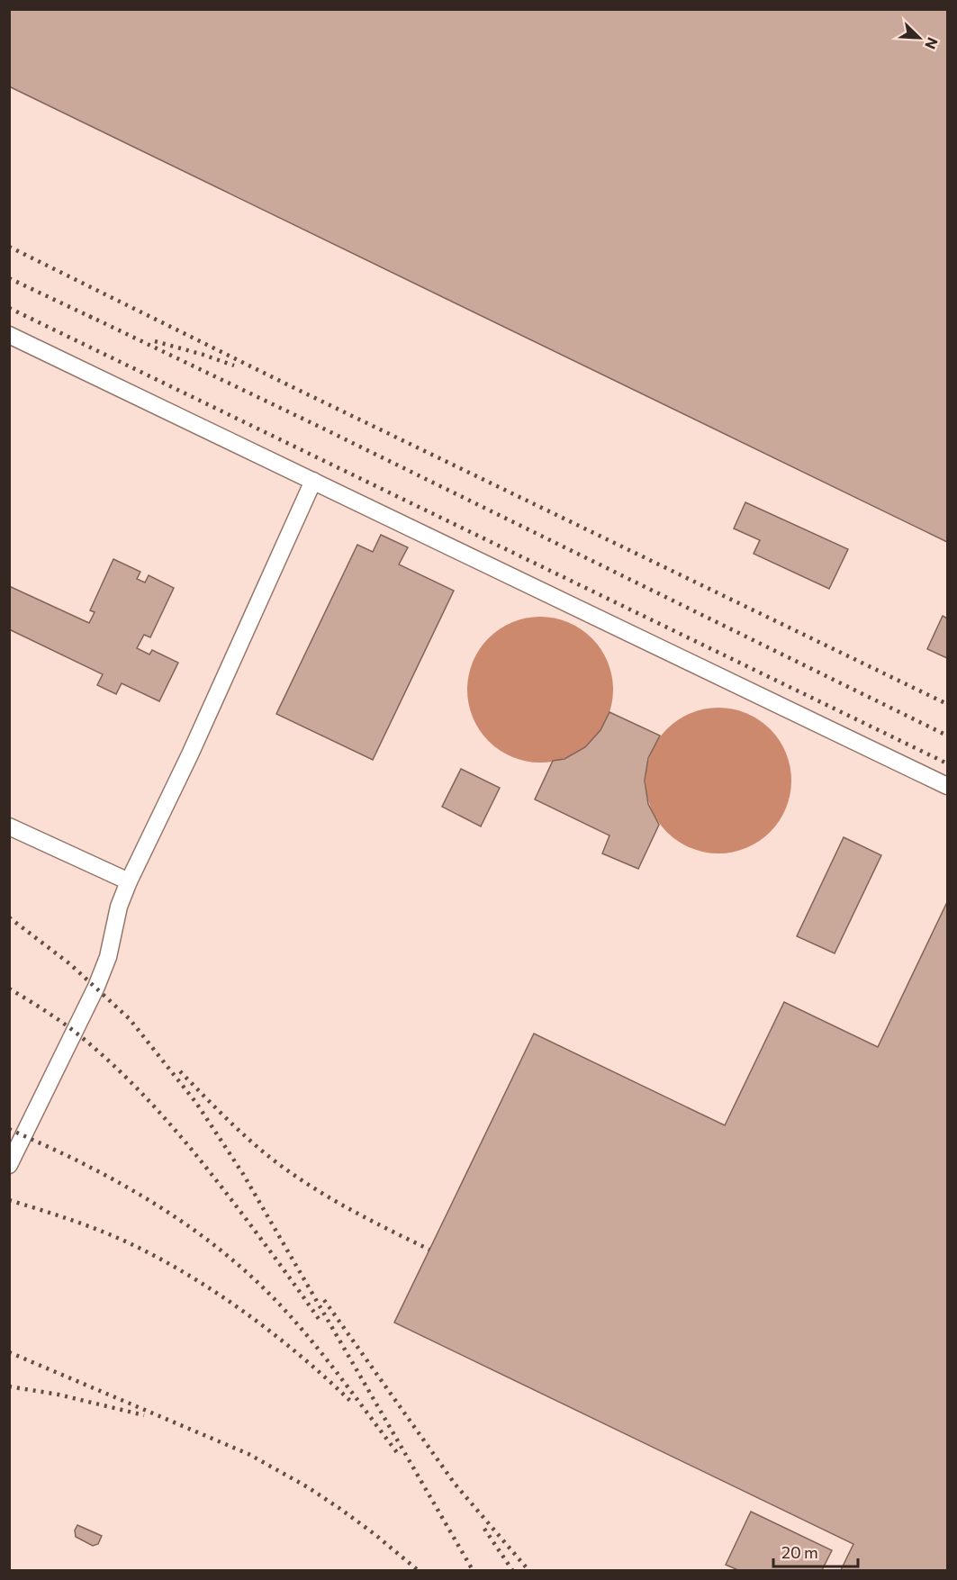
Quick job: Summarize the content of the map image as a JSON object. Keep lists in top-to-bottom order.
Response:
{
  "scale_bar": "20 m",
  "north": "bottom right"
}
